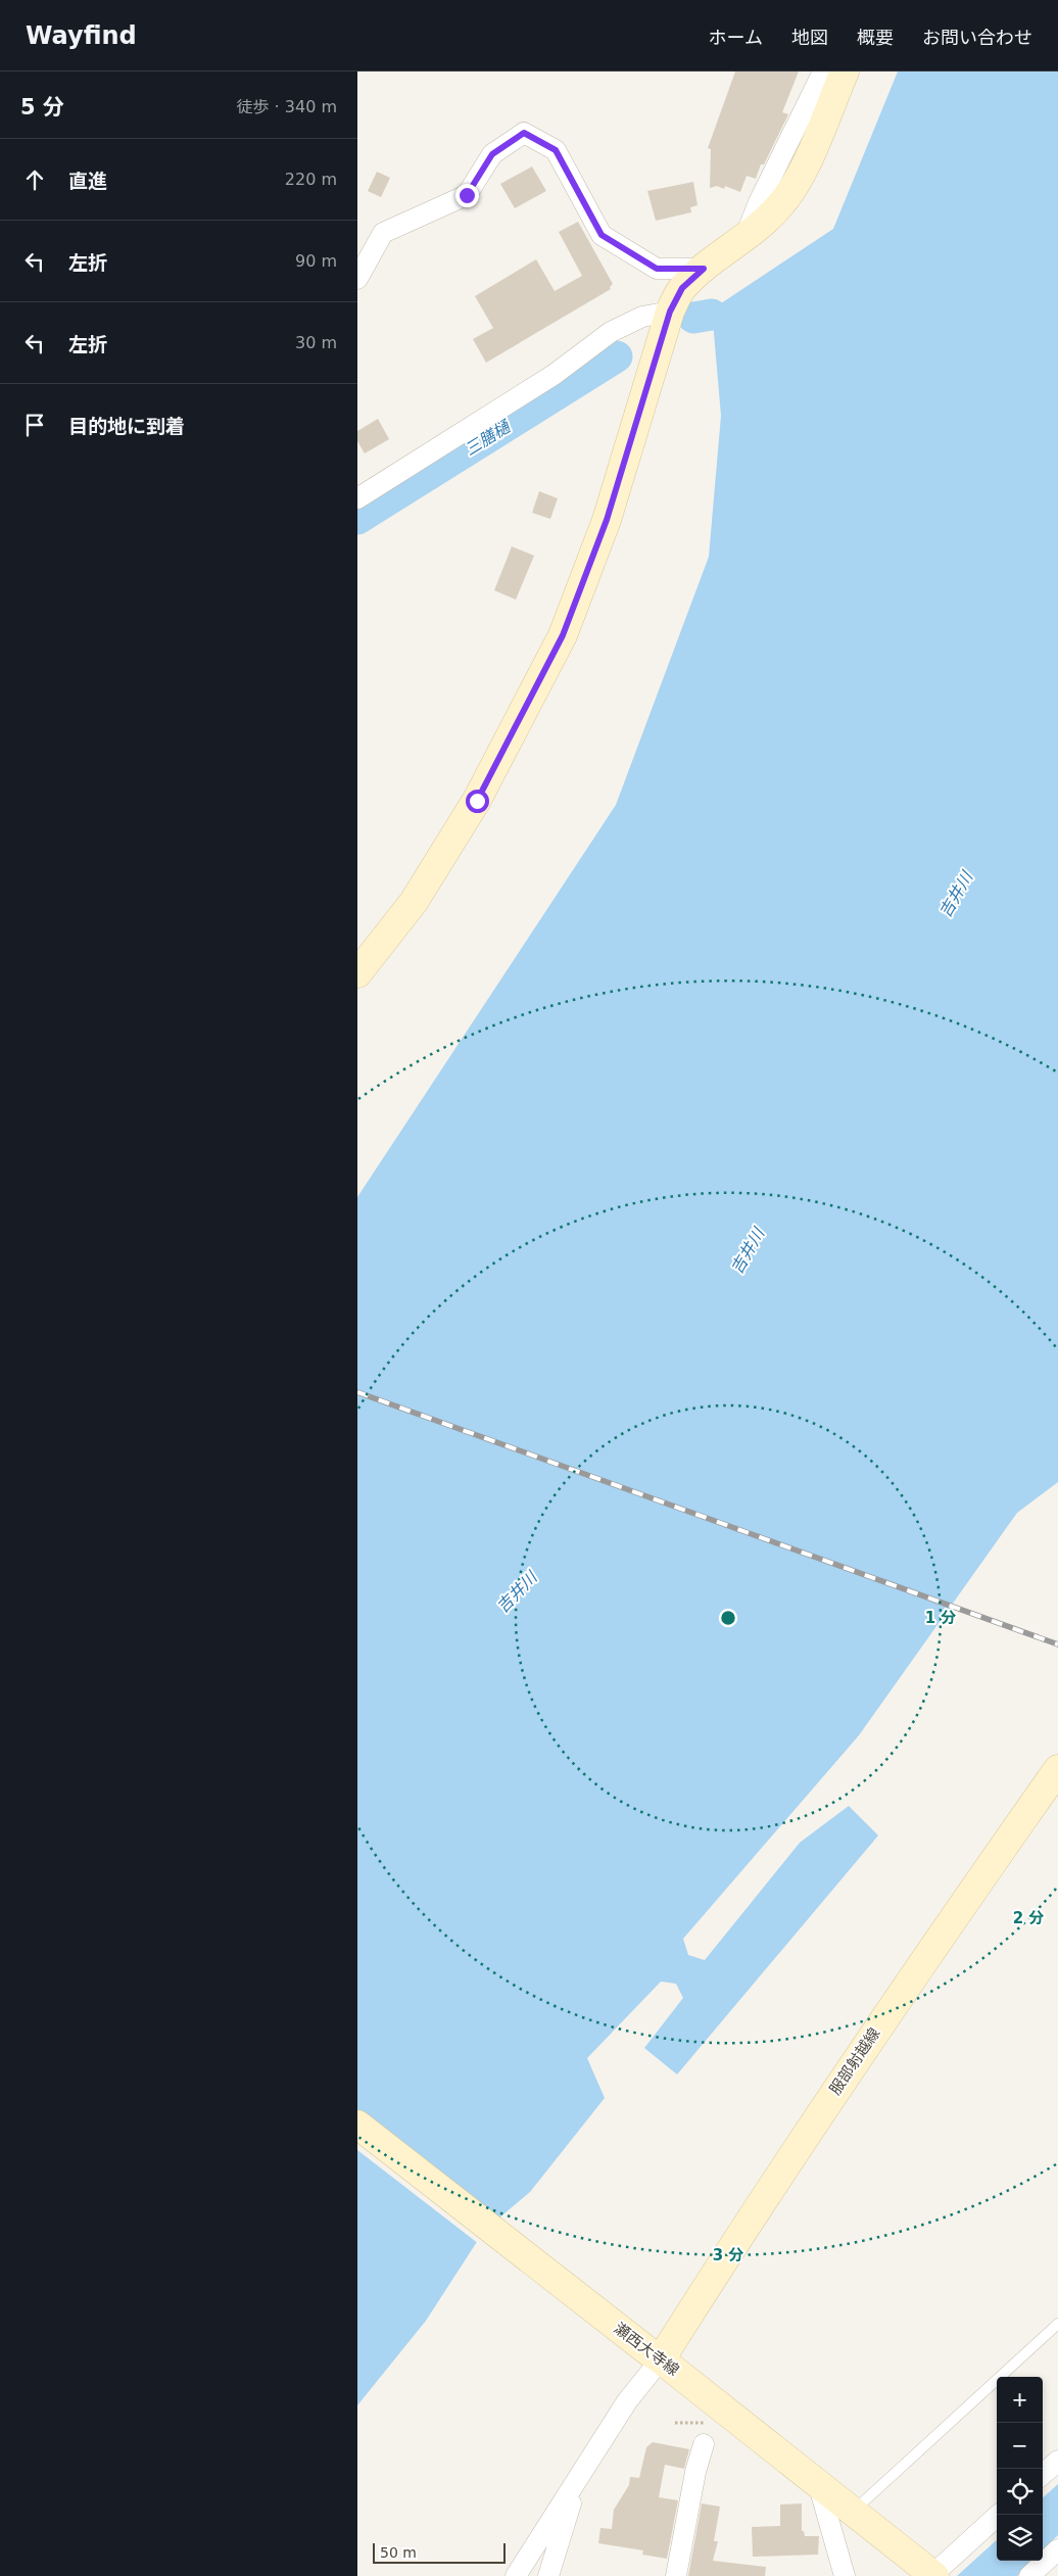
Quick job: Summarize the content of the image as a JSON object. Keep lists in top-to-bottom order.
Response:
{
  "streets": {
    "main road": ["服部射越線", "瀬西大寺線"]
  },
  "crossings": [
    ["服部射越線", "瀬西大寺線"]
  ],
  "water": ["三膳樋", "吉井川"],
  "scale_bar": "50 m",
  "page": {
    "header": "Wayfind",
    "nav": [
      "ホーム",
      "地図",
      "概要",
      "お問い合わせ"
    ],
    "heading": ["5 分", "徒歩 · 340 m"],
    "list": [
      ["直進", "220 m"],
      ["左折", "90 m"],
      ["左折", "30 m"],
      "目的地に到着"
    ],
    "map_buttons": ["+", "−"],
    "scale": "50 m"
  },
  "rings": ["1 分", "2 分", "3 分"]
}
